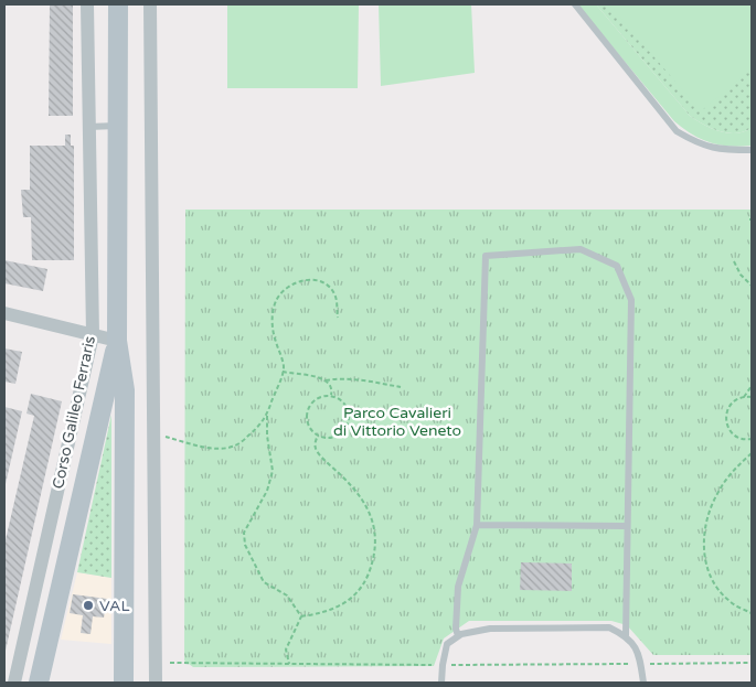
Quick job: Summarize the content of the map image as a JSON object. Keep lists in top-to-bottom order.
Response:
{
  "streets": {
    "main road": ["Corso Galileo Ferraris"]
  },
  "parks": ["Parco Cavalieri di Vittorio Veneto"],
  "places": ["VAL"]
}
